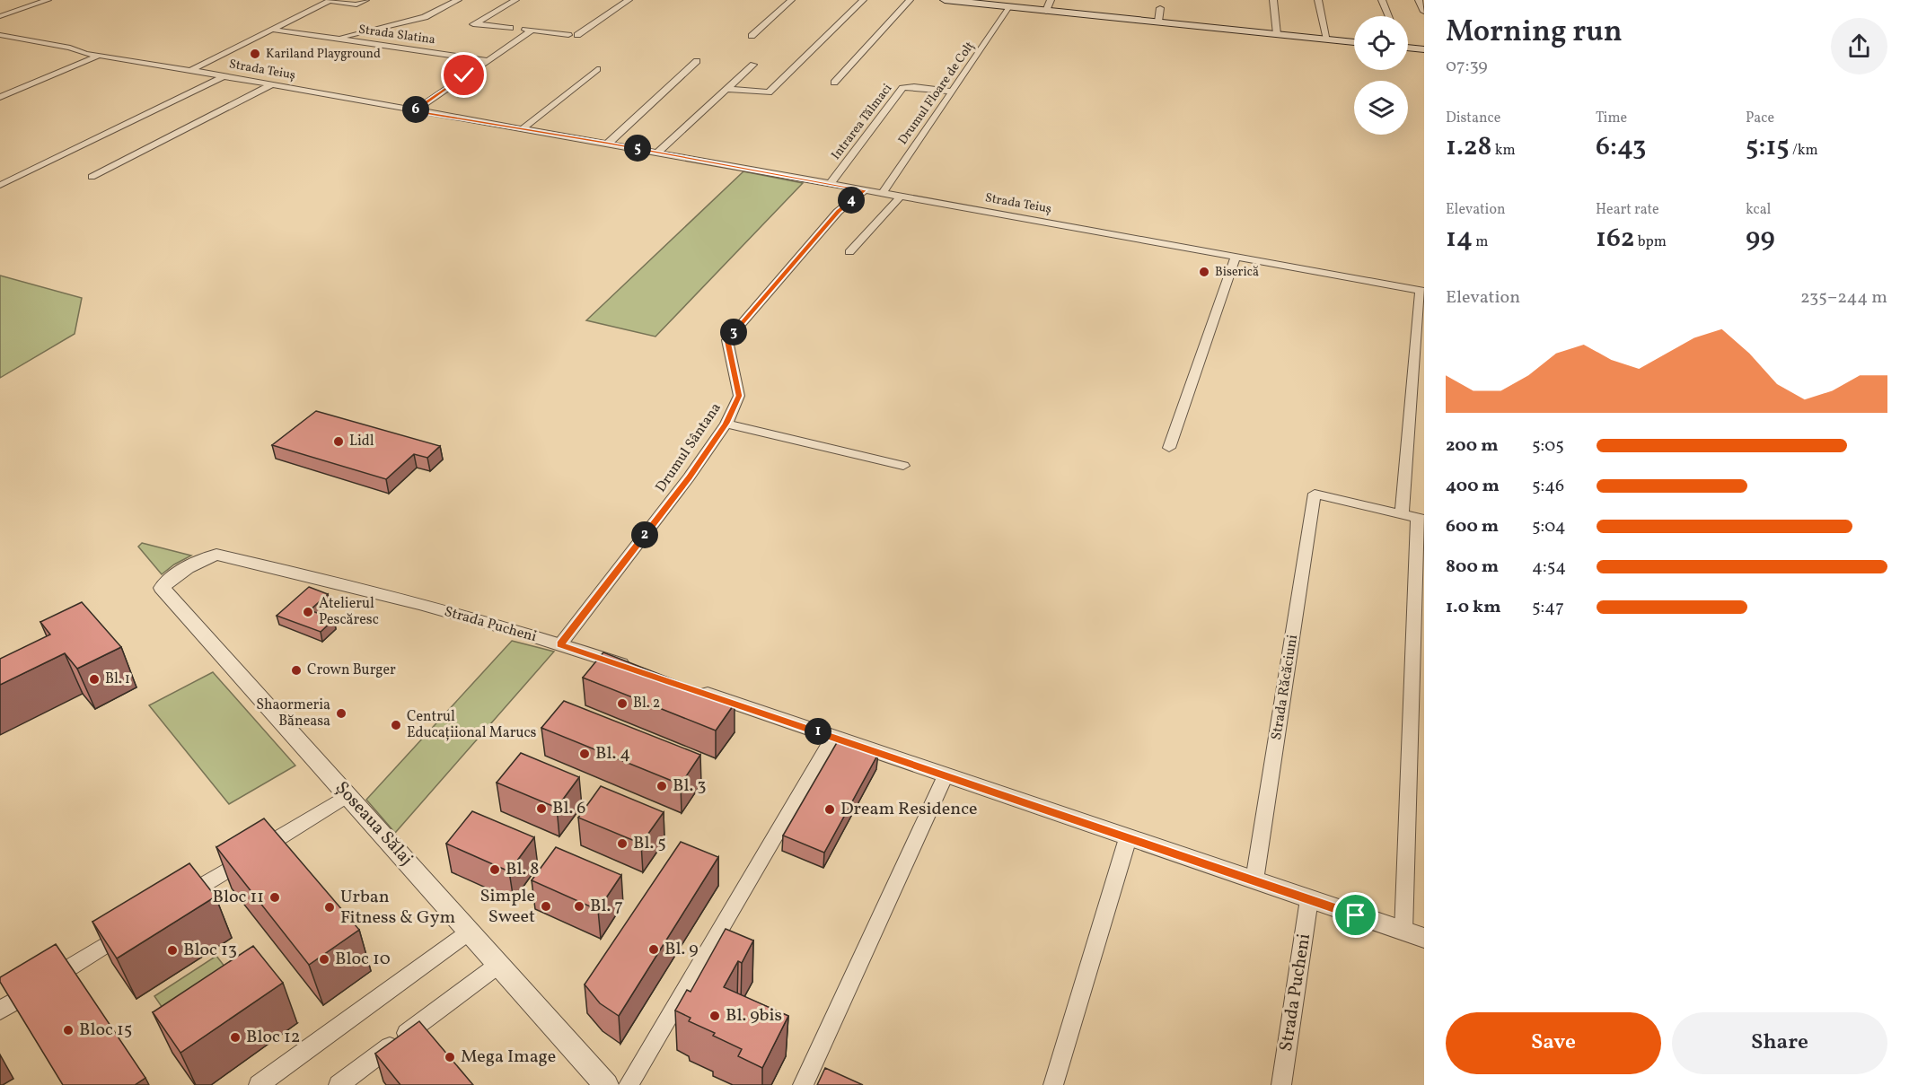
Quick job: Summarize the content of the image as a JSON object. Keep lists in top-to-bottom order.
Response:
{
  "streets": {
    "street": [
      "Strada Slatina",
      "Strada Teiuș",
      "Drumul Floare de Colț",
      "Intrarea Tălmaci",
      "Drumul Sântana",
      "Strada Pucheni",
      "Strada Răcăciuni",
      "Șoseaua Sălaj"
    ]
  },
  "crossings": [
    ["Strada Teiuș", "Drumul Floare de Colț"],
    ["Strada Teiuș", "Intrarea Tălmaci"],
    ["Strada Teiuș", "Drumul Sântana"],
    ["Drumul Floare de Colț", "Intrarea Tălmaci"],
    ["Drumul Sântana", "Strada Pucheni"],
    ["Strada Pucheni", "Șoseaua Sălaj"]
  ],
  "places": [
    "Kariland Playground",
    "Biserică",
    "Lidl",
    "Atelierul Pescăresc",
    "Crown Burger",
    "Bl. 1",
    "Bl. 2",
    "Shaormeria Băneasa",
    "Centrul Educațiional Marucs",
    "Bl. 4",
    "Bl. 3",
    "Bl. 6",
    "Dream Residence",
    "Bl. 5",
    "Bl. 8",
    "Bloc 11",
    "Simple Sweet",
    "Bl. 7",
    "Urban Fitness & Gym",
    "Bl. 9",
    "Bloc 13",
    "Bloc 10",
    "Bl. 9bis",
    "Bloc 15",
    "Bloc 12",
    "Mega Image"
  ],
  "page": {
    "heading": ["Morning run", "07:39"],
    "stats": [
      ["Distance", "1.28 km"],
      ["Time", "6:43"],
      ["Pace", "5:15 /km"],
      ["Elevation", "14 m"],
      ["Heart rate", "162 bpm"],
      ["kcal", "99"]
    ],
    "pins": [
      "6",
      "5",
      "4",
      "3",
      "2",
      "1"
    ],
    "chart": ["Elevation", "235–244 m"],
    "list": [
      {
        "name": "200 m",
        "note": "5:05"
      },
      {
        "name": "400 m",
        "note": "5:46"
      },
      {
        "name": "600 m",
        "note": "5:04"
      },
      {
        "name": "800 m",
        "note": "4:54"
      },
      {
        "name": "1.0 km",
        "note": "5:47"
      }
    ],
    "buttons": ["Save", "Share"]
  }
}
